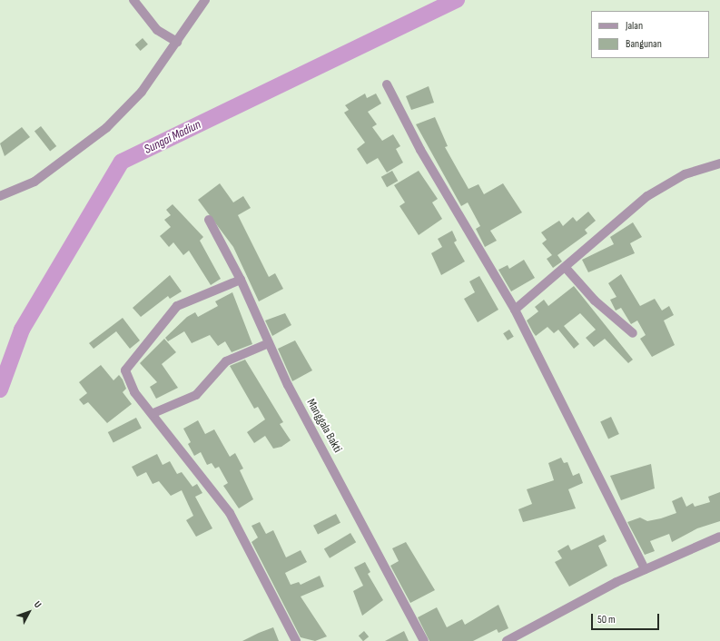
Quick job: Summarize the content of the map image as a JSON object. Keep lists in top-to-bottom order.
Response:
{
  "streets": {
    "street": ["Manggala Bakti"]
  },
  "water": ["Sungai Madiun"],
  "legend": ["Jalan", "Bangunan"],
  "scale_bar": "50 m",
  "north": "top right"
}
